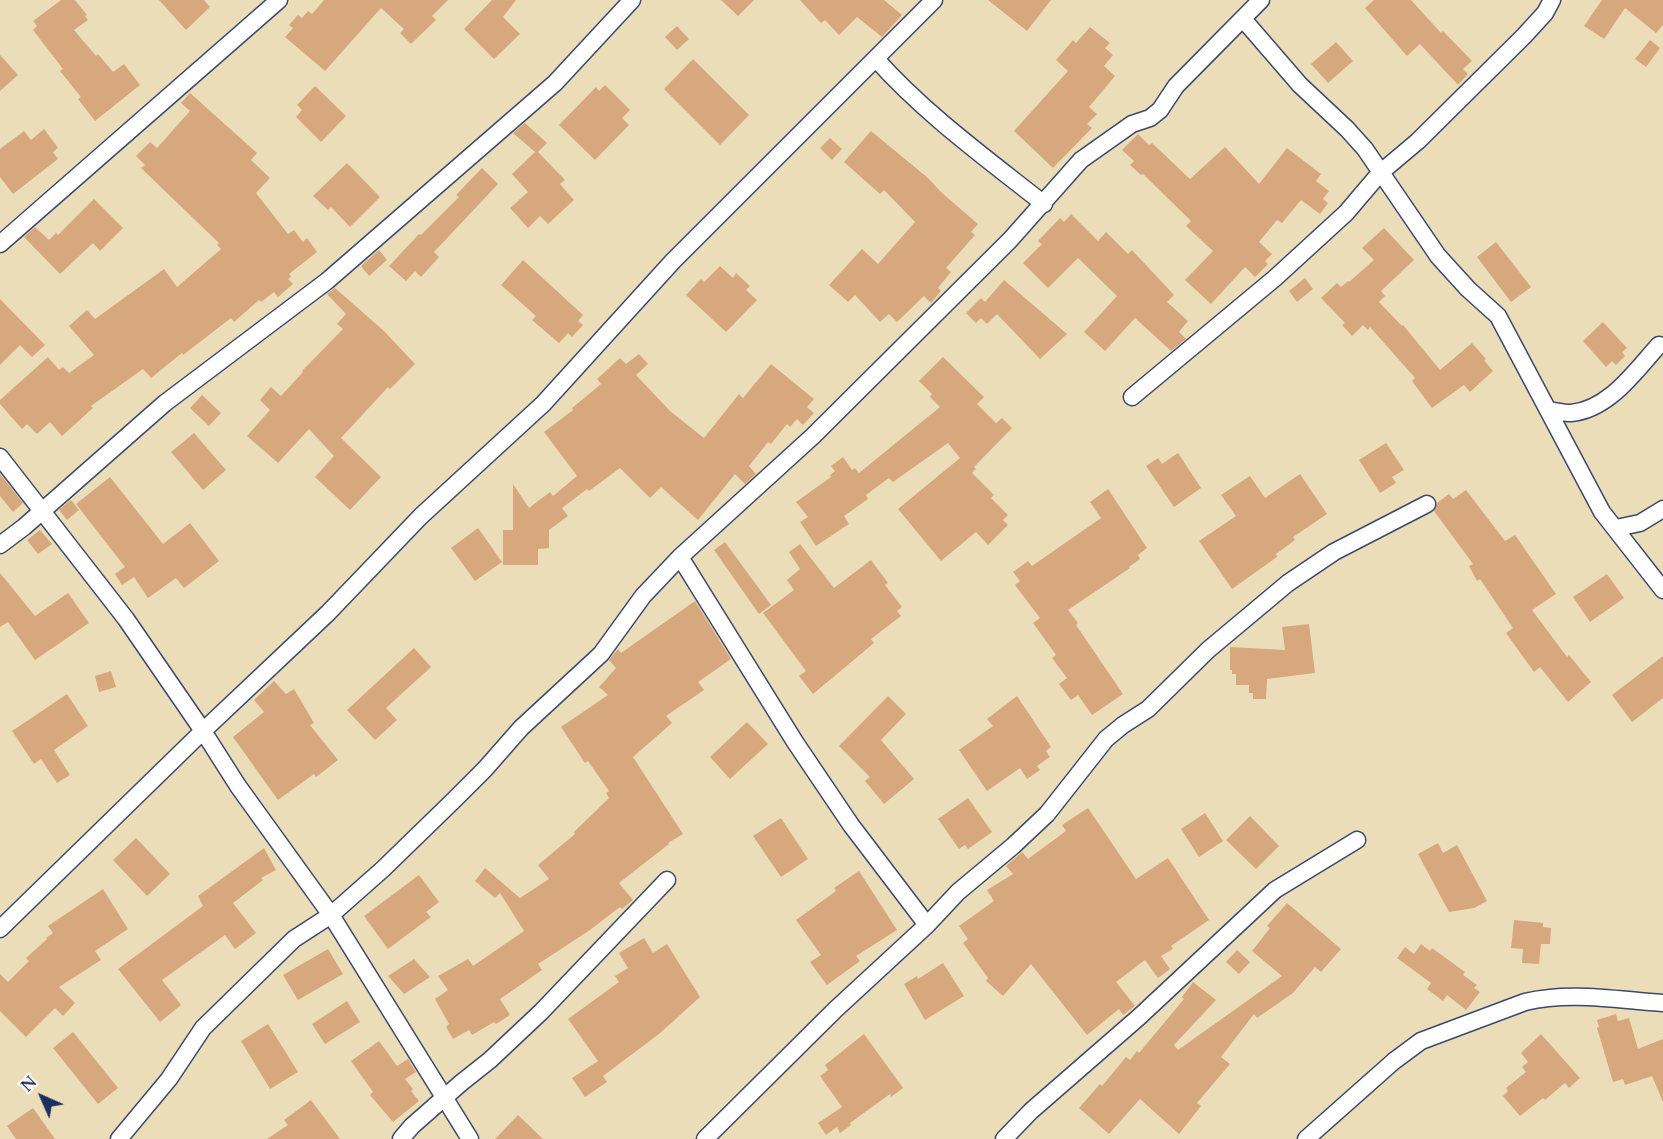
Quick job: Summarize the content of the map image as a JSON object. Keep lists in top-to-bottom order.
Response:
{
  "north": "top left"
}
